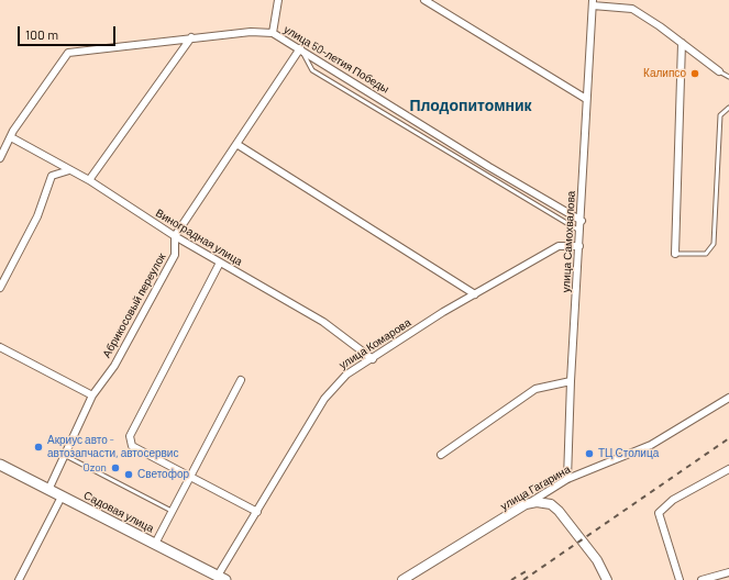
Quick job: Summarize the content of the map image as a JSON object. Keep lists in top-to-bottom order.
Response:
{
  "streets": {
    "main road": ["Садовая улица"],
    "street": [
      "улица 50-летия Победы",
      "Виноградная улица",
      "улица Самохвалова",
      "Абрикосовый переулок",
      "улица Комарова",
      "улица Гагарина"
    ]
  },
  "crossings": [
    ["улица 50-летия Победы", "Виноградная улица"],
    ["улица 50-летия Победы", "улица Самохвалова"],
    ["улица 50-летия Победы", "Абрикосовый переулок"],
    ["Виноградная улица", "Абрикосовый переулок"],
    ["Виноградная улица", "улица Комарова"],
    ["улица Самохвалова", "улица Комарова"],
    ["улица Самохвалова", "улица Гагарина"],
    ["Абрикосовый переулок", "Садовая улица"],
    ["улица Комарова", "Садовая улица"]
  ],
  "districts": ["Плодопитомник"],
  "places": [
    "Калипсо",
    "Акриус авто - автозапчасти, автосервис",
    "ТЦ Столица",
    "Ozon",
    "Светофор"
  ],
  "scale_bar": "100 m"
}
